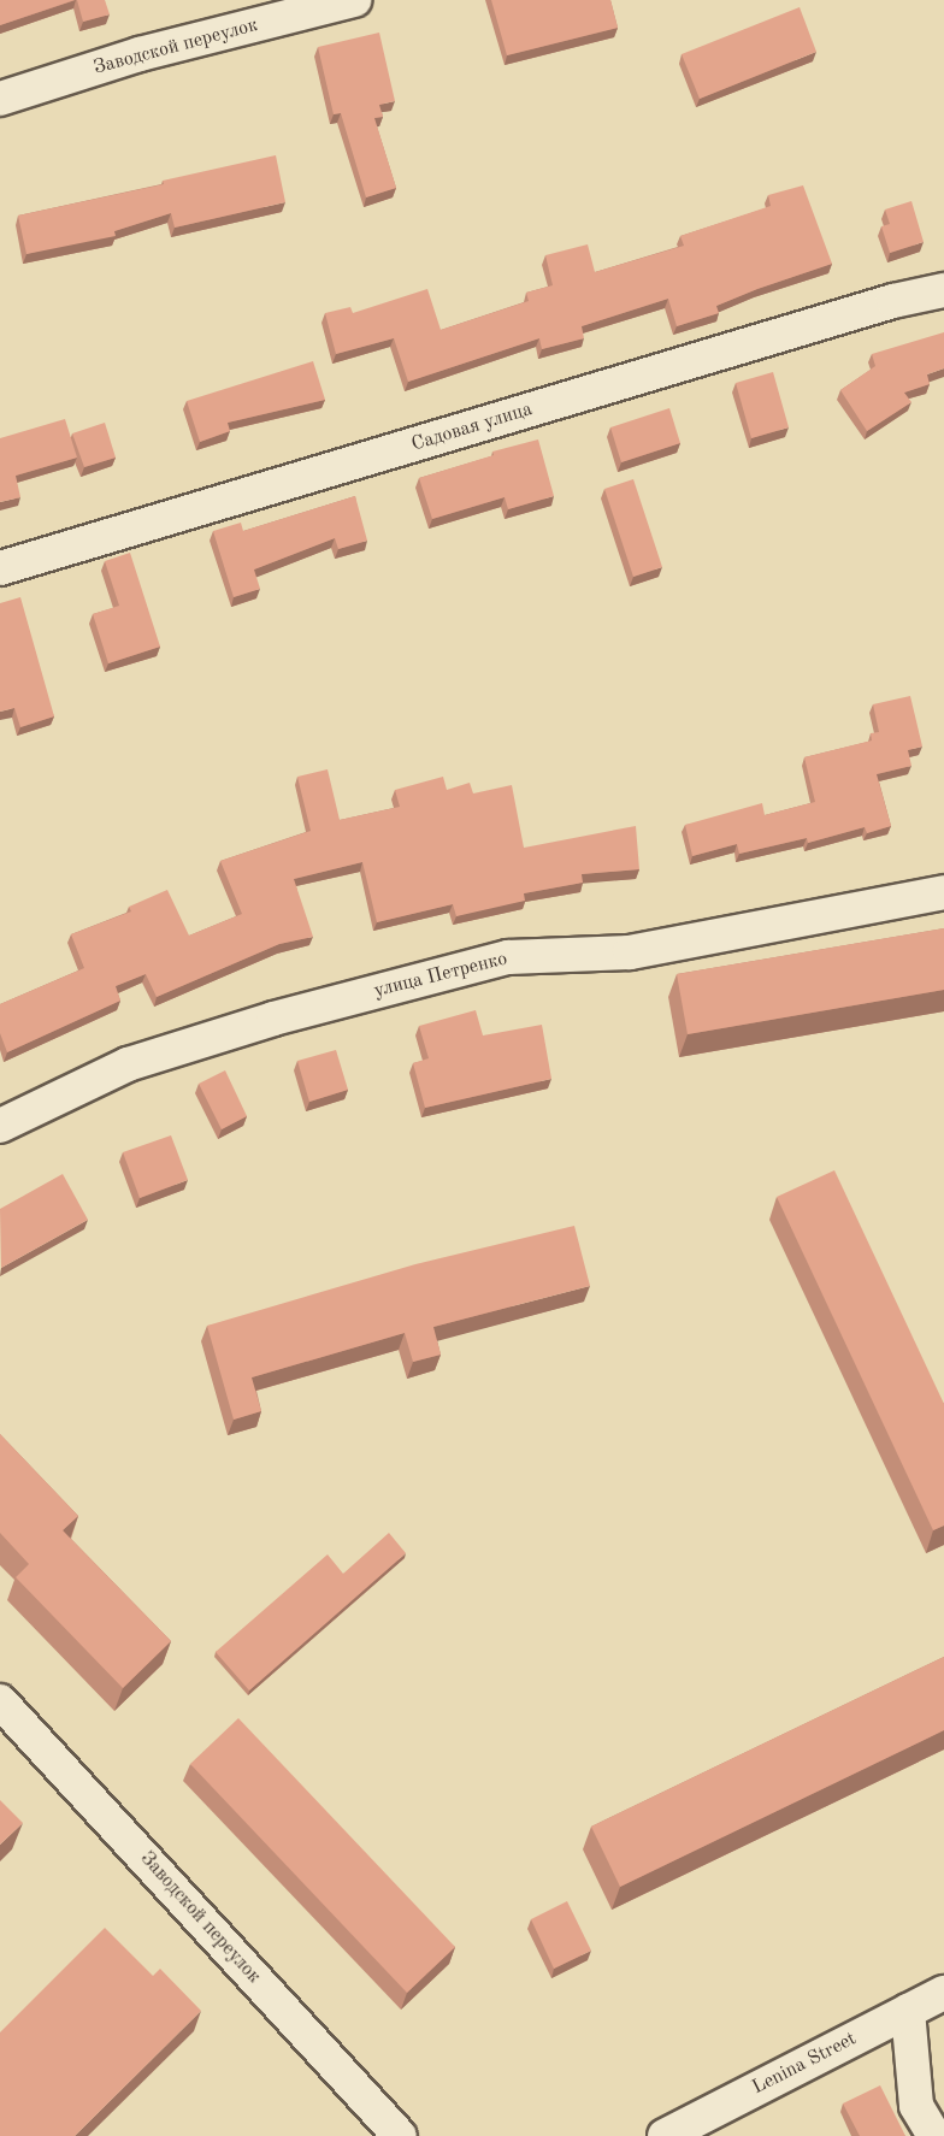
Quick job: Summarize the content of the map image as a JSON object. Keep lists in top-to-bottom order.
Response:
{
  "streets": {
    "street": [
      "Заводской переулок",
      "Садовая улица",
      "улица Петренко",
      "Lenina Street"
    ]
  }
}
